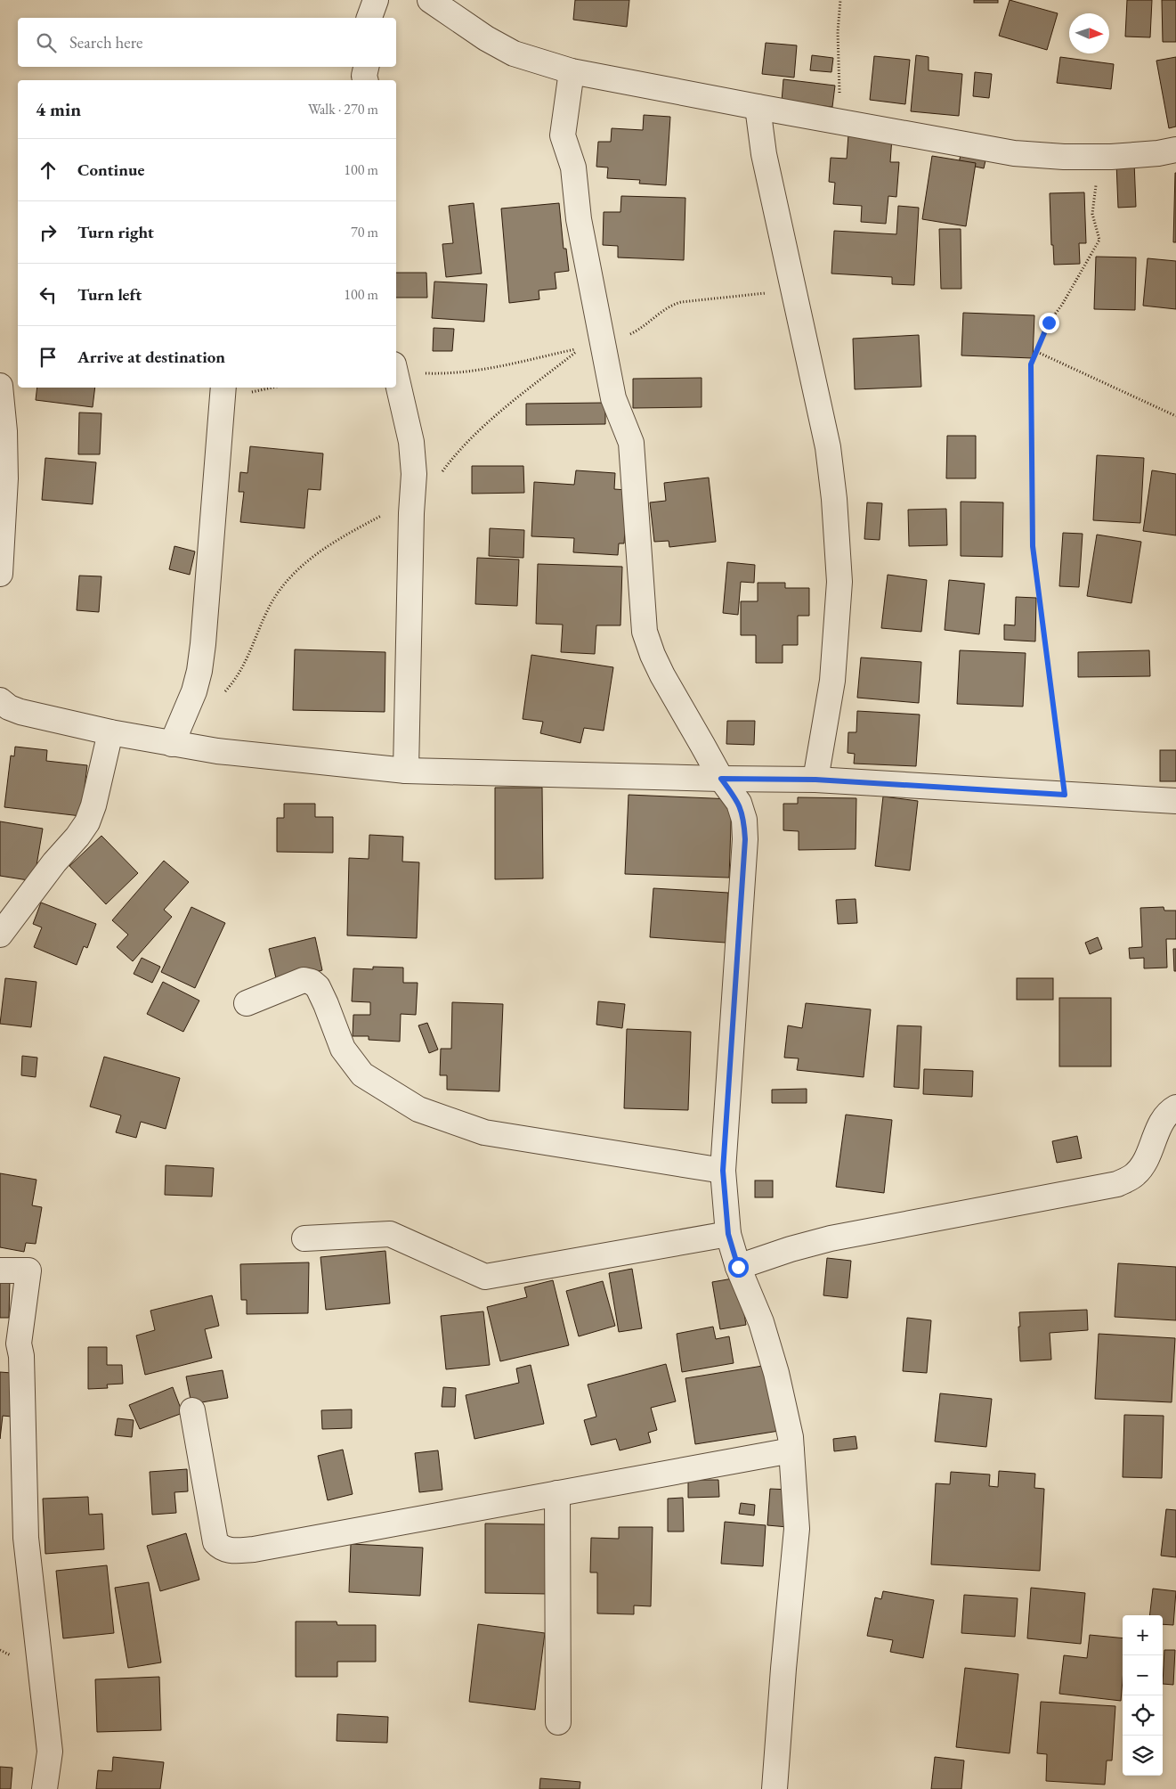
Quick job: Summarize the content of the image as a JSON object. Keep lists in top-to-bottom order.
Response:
{
  "north": "right",
  "page": {
    "search": "Search here",
    "heading": ["4 min", "Walk · 270 m"],
    "list": [
      ["Continue", "100 m"],
      ["Turn right", "70 m"],
      ["Turn left", "100 m"],
      "Arrive at destination"
    ],
    "map_buttons": ["+", "−"]
  }
}
